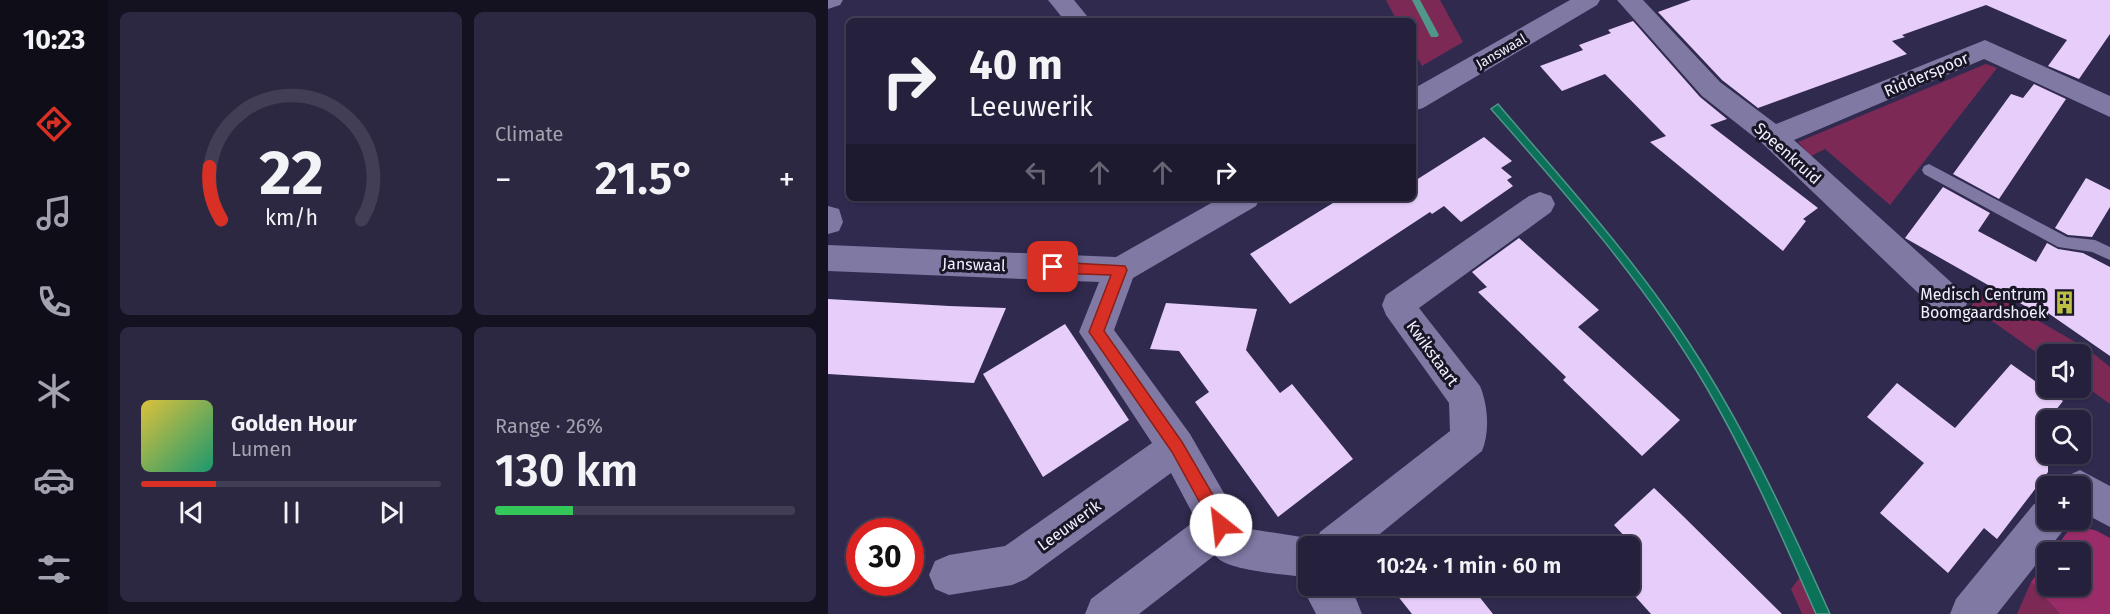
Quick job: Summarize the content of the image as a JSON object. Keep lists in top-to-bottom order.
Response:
{
  "streets": {
    "street": [
      "Janswaal",
      "Ridderspoor",
      "Speenkruid",
      "Kwikstaart",
      "Leeuwerik"
    ]
  },
  "crossings": [
    ["Ridderspoor", "Speenkruid"]
  ],
  "places": {
    "building": ["Medisch Centrum Boomgaardshoek"]
  },
  "page": {
    "tabs": "10:23",
    "tile": [
      "Climate",
      ["Range · 26%", "130 km"]
    ],
    "turn": ["40 m", "Leeuwerik"],
    "heat": ["−", "21.5°", "+"],
    "map_buttons": ["+", "−"],
    "song": ["Golden Hour", "Lumen"],
    "limit": "30",
    "trip": "10:24 · 1 min · 60 m",
    "gauge": ["22", "km/h"]
  }
}
